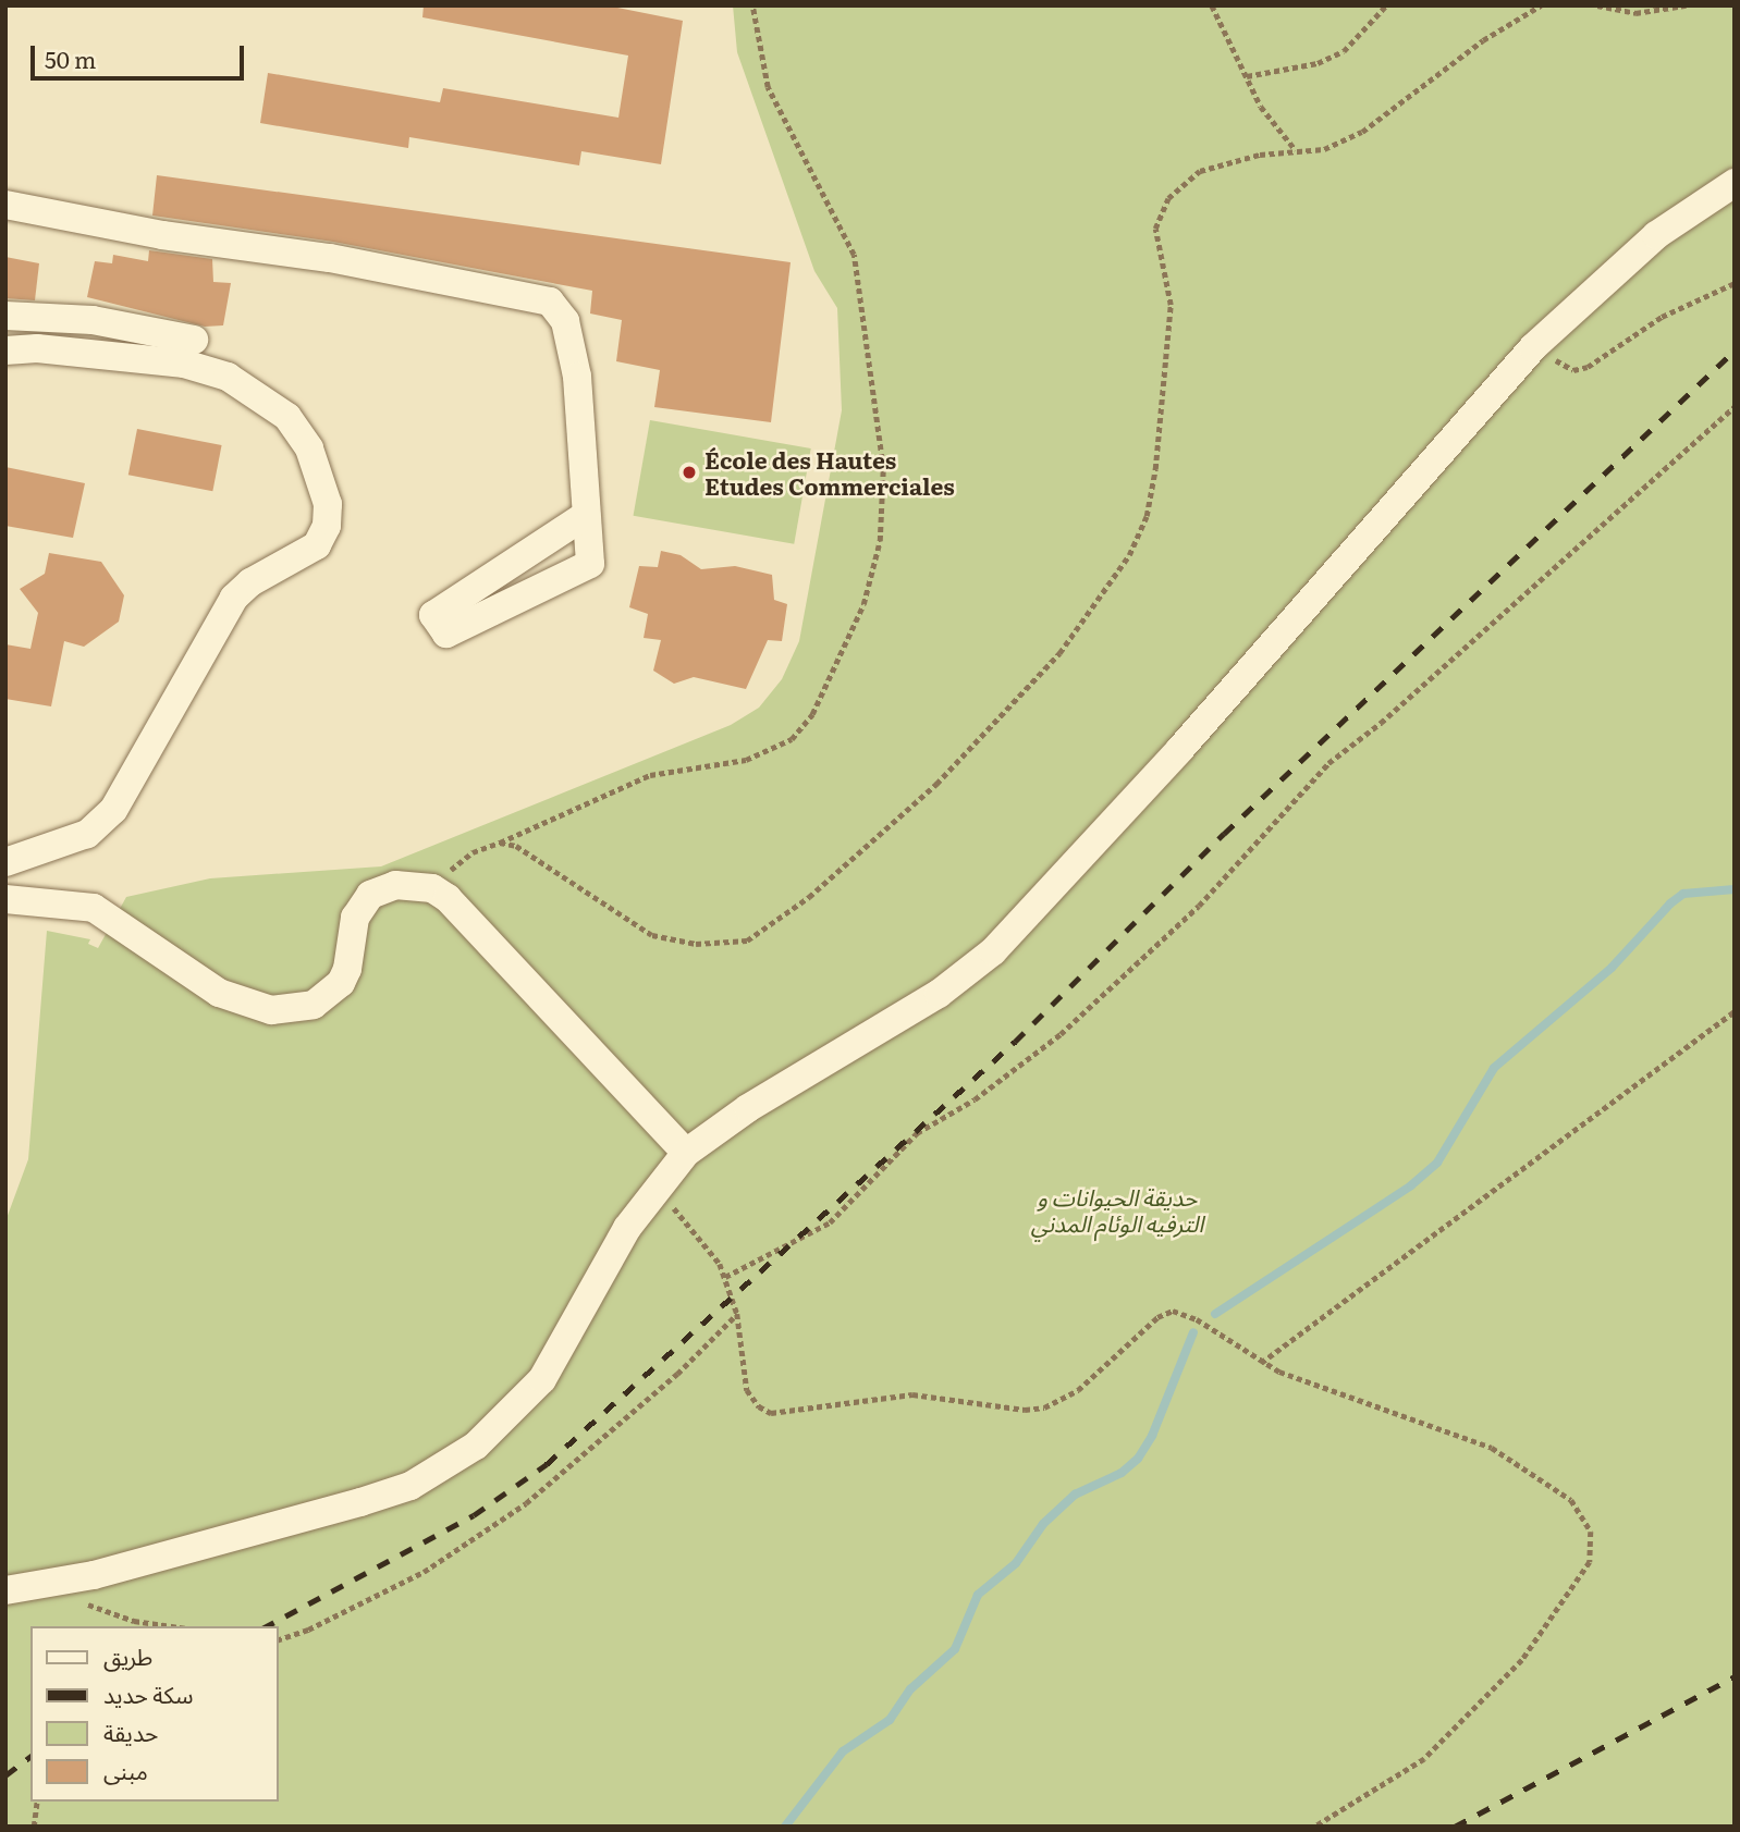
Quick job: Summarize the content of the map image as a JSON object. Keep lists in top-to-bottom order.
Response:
{
  "parks": ["حديقة الحيوانات و الترفيه الوئام المدني"],
  "places": ["École des Hautes Etudes Commerciales"],
  "legend": [
    "طريق",
    "سكة حديد",
    "حديقة",
    "مبنى"
  ],
  "scale_bar": "50 m"
}
